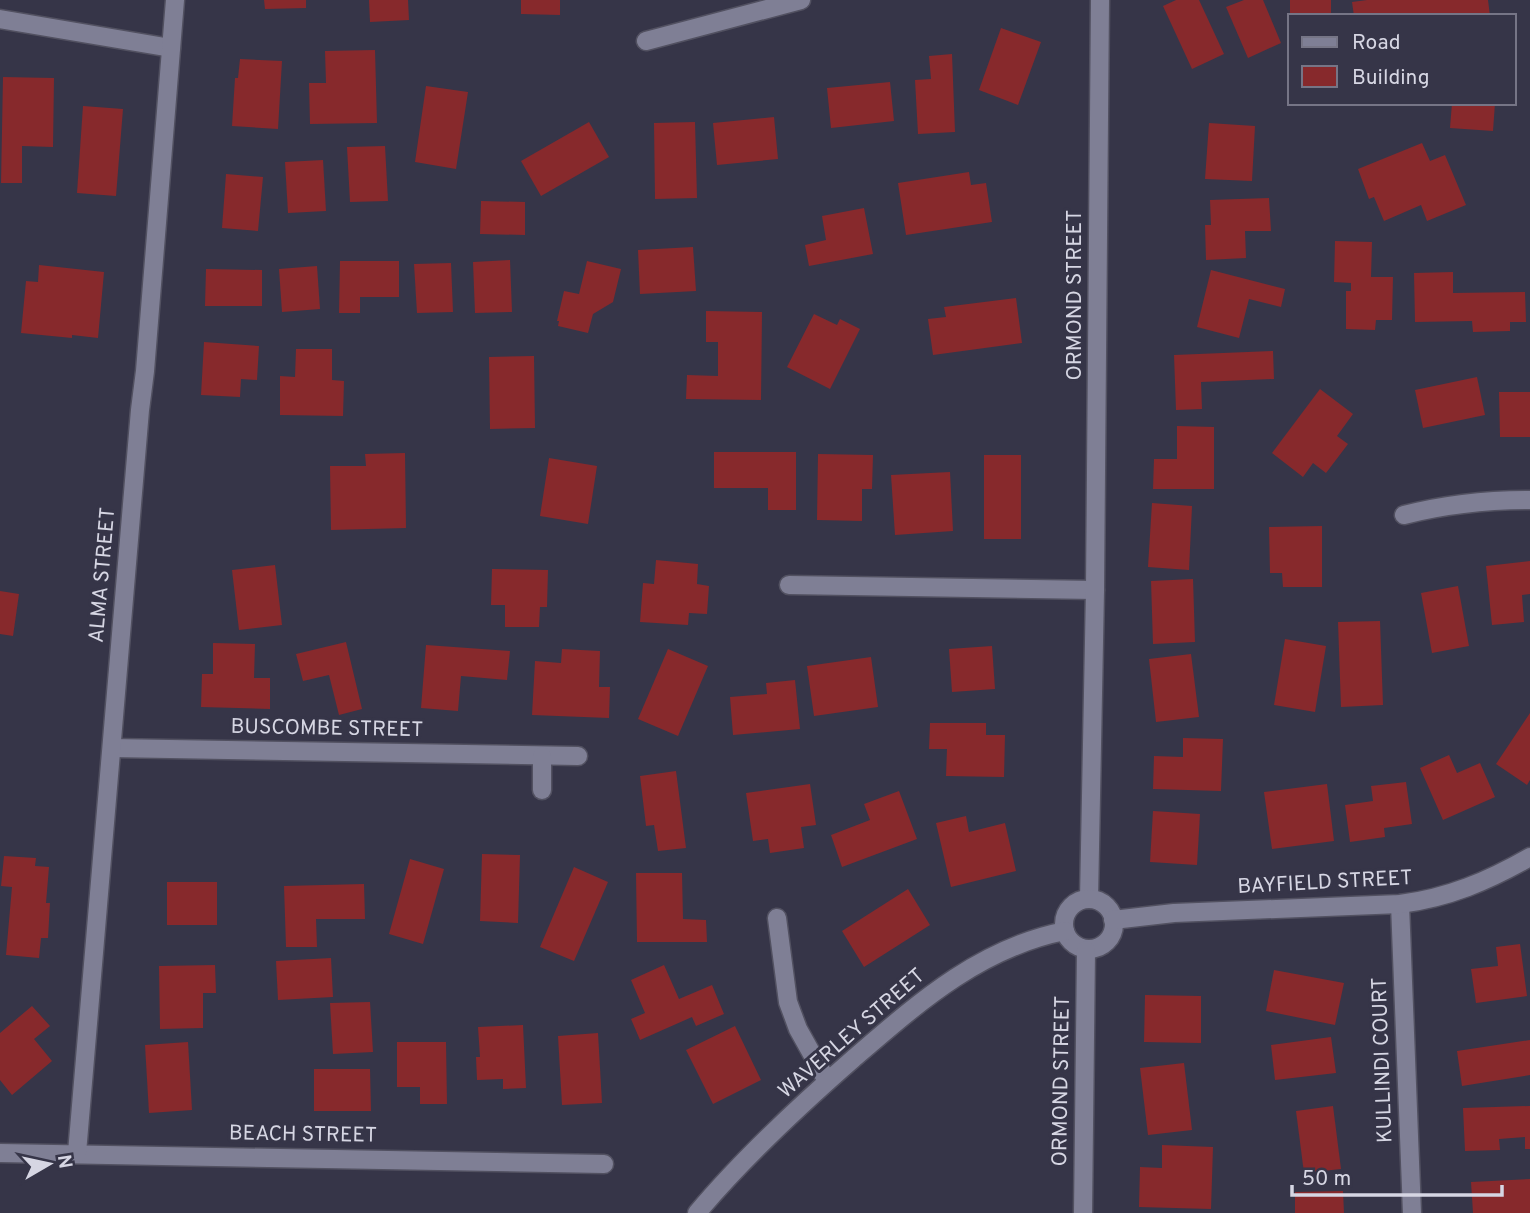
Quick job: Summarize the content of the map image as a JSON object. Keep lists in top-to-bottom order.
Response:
{
  "streets": {
    "street": [
      "ORMOND STREET",
      "ALMA STREET",
      "BUSCOMBE STREET",
      "BAYFIELD STREET",
      "WAVERLEY STREET",
      "KULLINDI COURT",
      "BEACH STREET"
    ]
  },
  "crossings": [
    ["ORMOND STREET", "BAYFIELD STREET"],
    ["ORMOND STREET", "WAVERLEY STREET"],
    ["ALMA STREET", "BUSCOMBE STREET"],
    ["ALMA STREET", "BEACH STREET"],
    ["BAYFIELD STREET", "WAVERLEY STREET"],
    ["BAYFIELD STREET", "KULLINDI COURT"]
  ],
  "legend": ["Road", "Building"],
  "scale_bar": "50 m",
  "north": "right"
}
